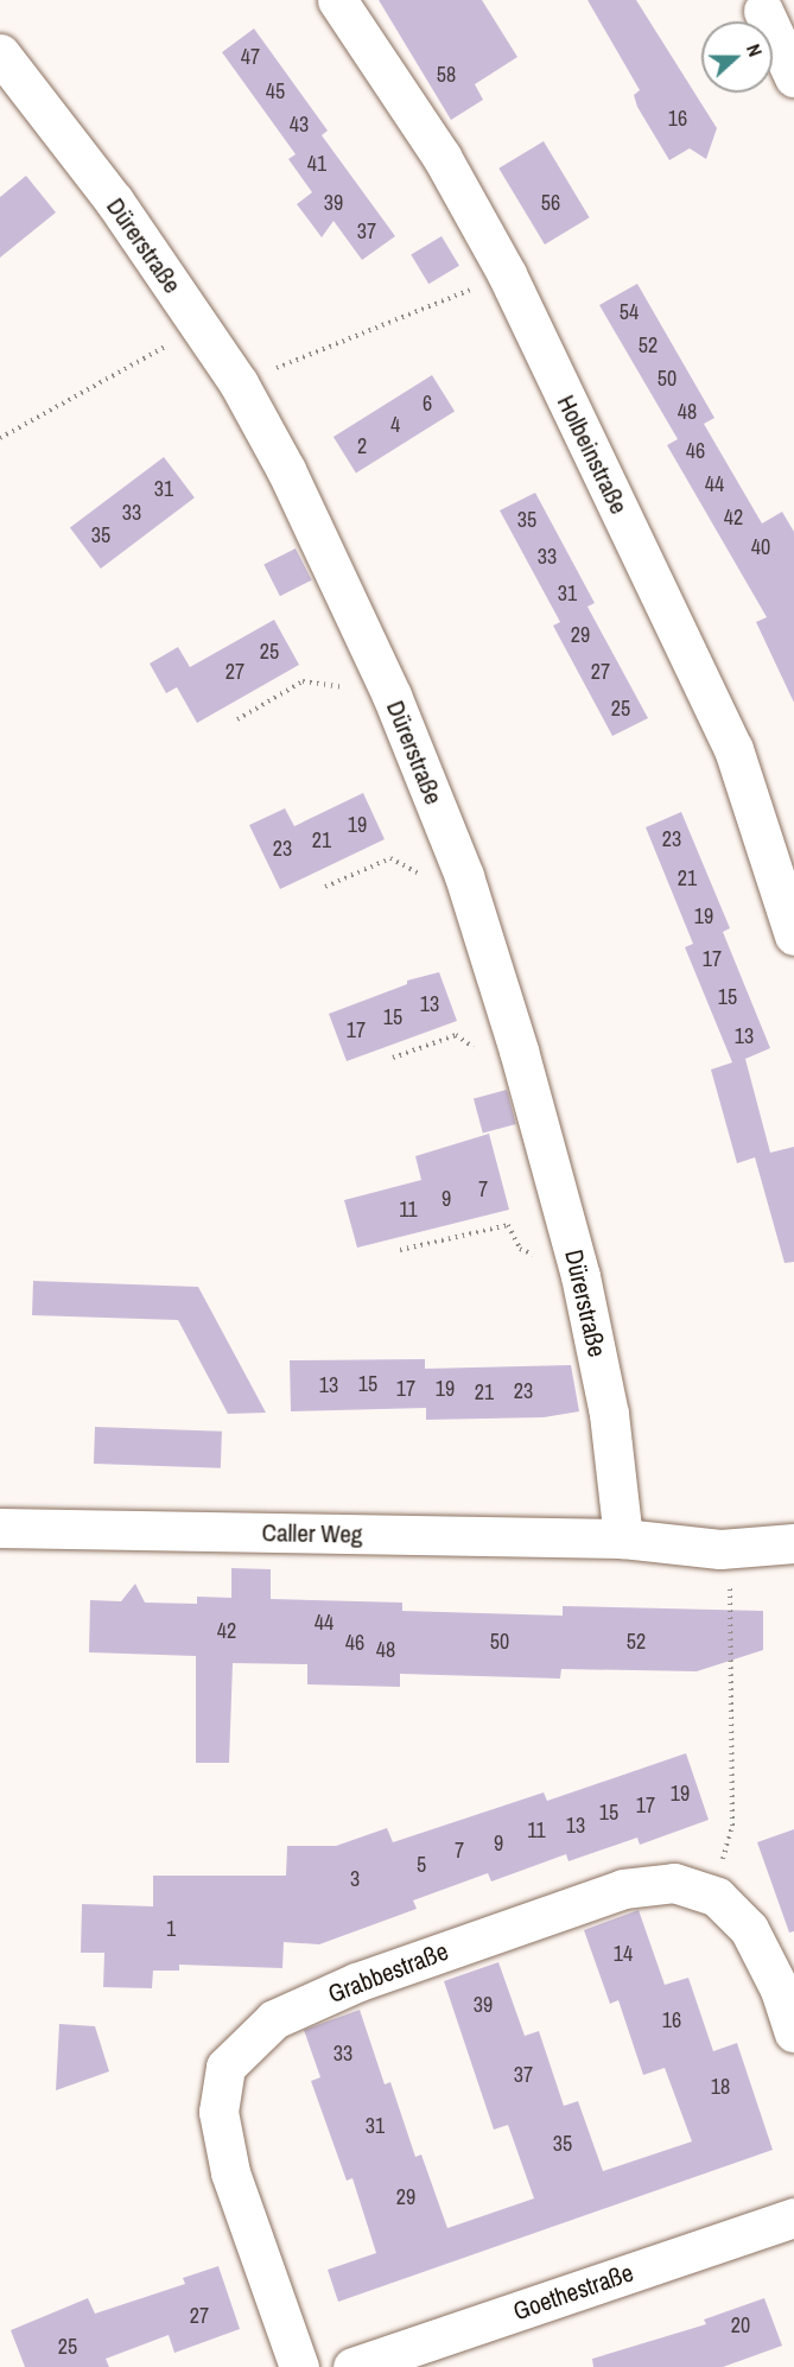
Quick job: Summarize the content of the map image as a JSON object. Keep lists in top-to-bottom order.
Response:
{
  "streets": {
    "street": [
      "Dürerstraße",
      "Holbeinstraße",
      "Caller Weg",
      "Grabbestraße",
      "Goethestraße"
    ]
  },
  "crossings": [
    ["Dürerstraße", "Caller Weg"]
  ],
  "house_numbers": [
    "47",
    "58",
    "45",
    "16",
    "43",
    "41",
    "39",
    "56",
    "37",
    "54",
    "52",
    "50",
    "6",
    "48",
    "4",
    "2",
    "46",
    "44",
    "31",
    "33",
    "42",
    "35",
    "35",
    "40",
    "33",
    "31",
    "29",
    "25",
    "27",
    "27",
    "25",
    "19",
    "23",
    "21",
    "23",
    "21",
    "19",
    "17",
    "15",
    "13",
    "15",
    "17",
    "13",
    "7",
    "9",
    "11",
    "15",
    "13",
    "17",
    "19",
    "23",
    "21",
    "44",
    "42",
    "50",
    "52",
    "46",
    "48",
    "19",
    "17",
    "15",
    "13",
    "11",
    "9",
    "7",
    "5",
    "3",
    "1",
    "14",
    "39",
    "16",
    "33",
    "37",
    "18",
    "31",
    "35",
    "29",
    "27",
    "20",
    "25"
  ],
  "north": "right"
}
